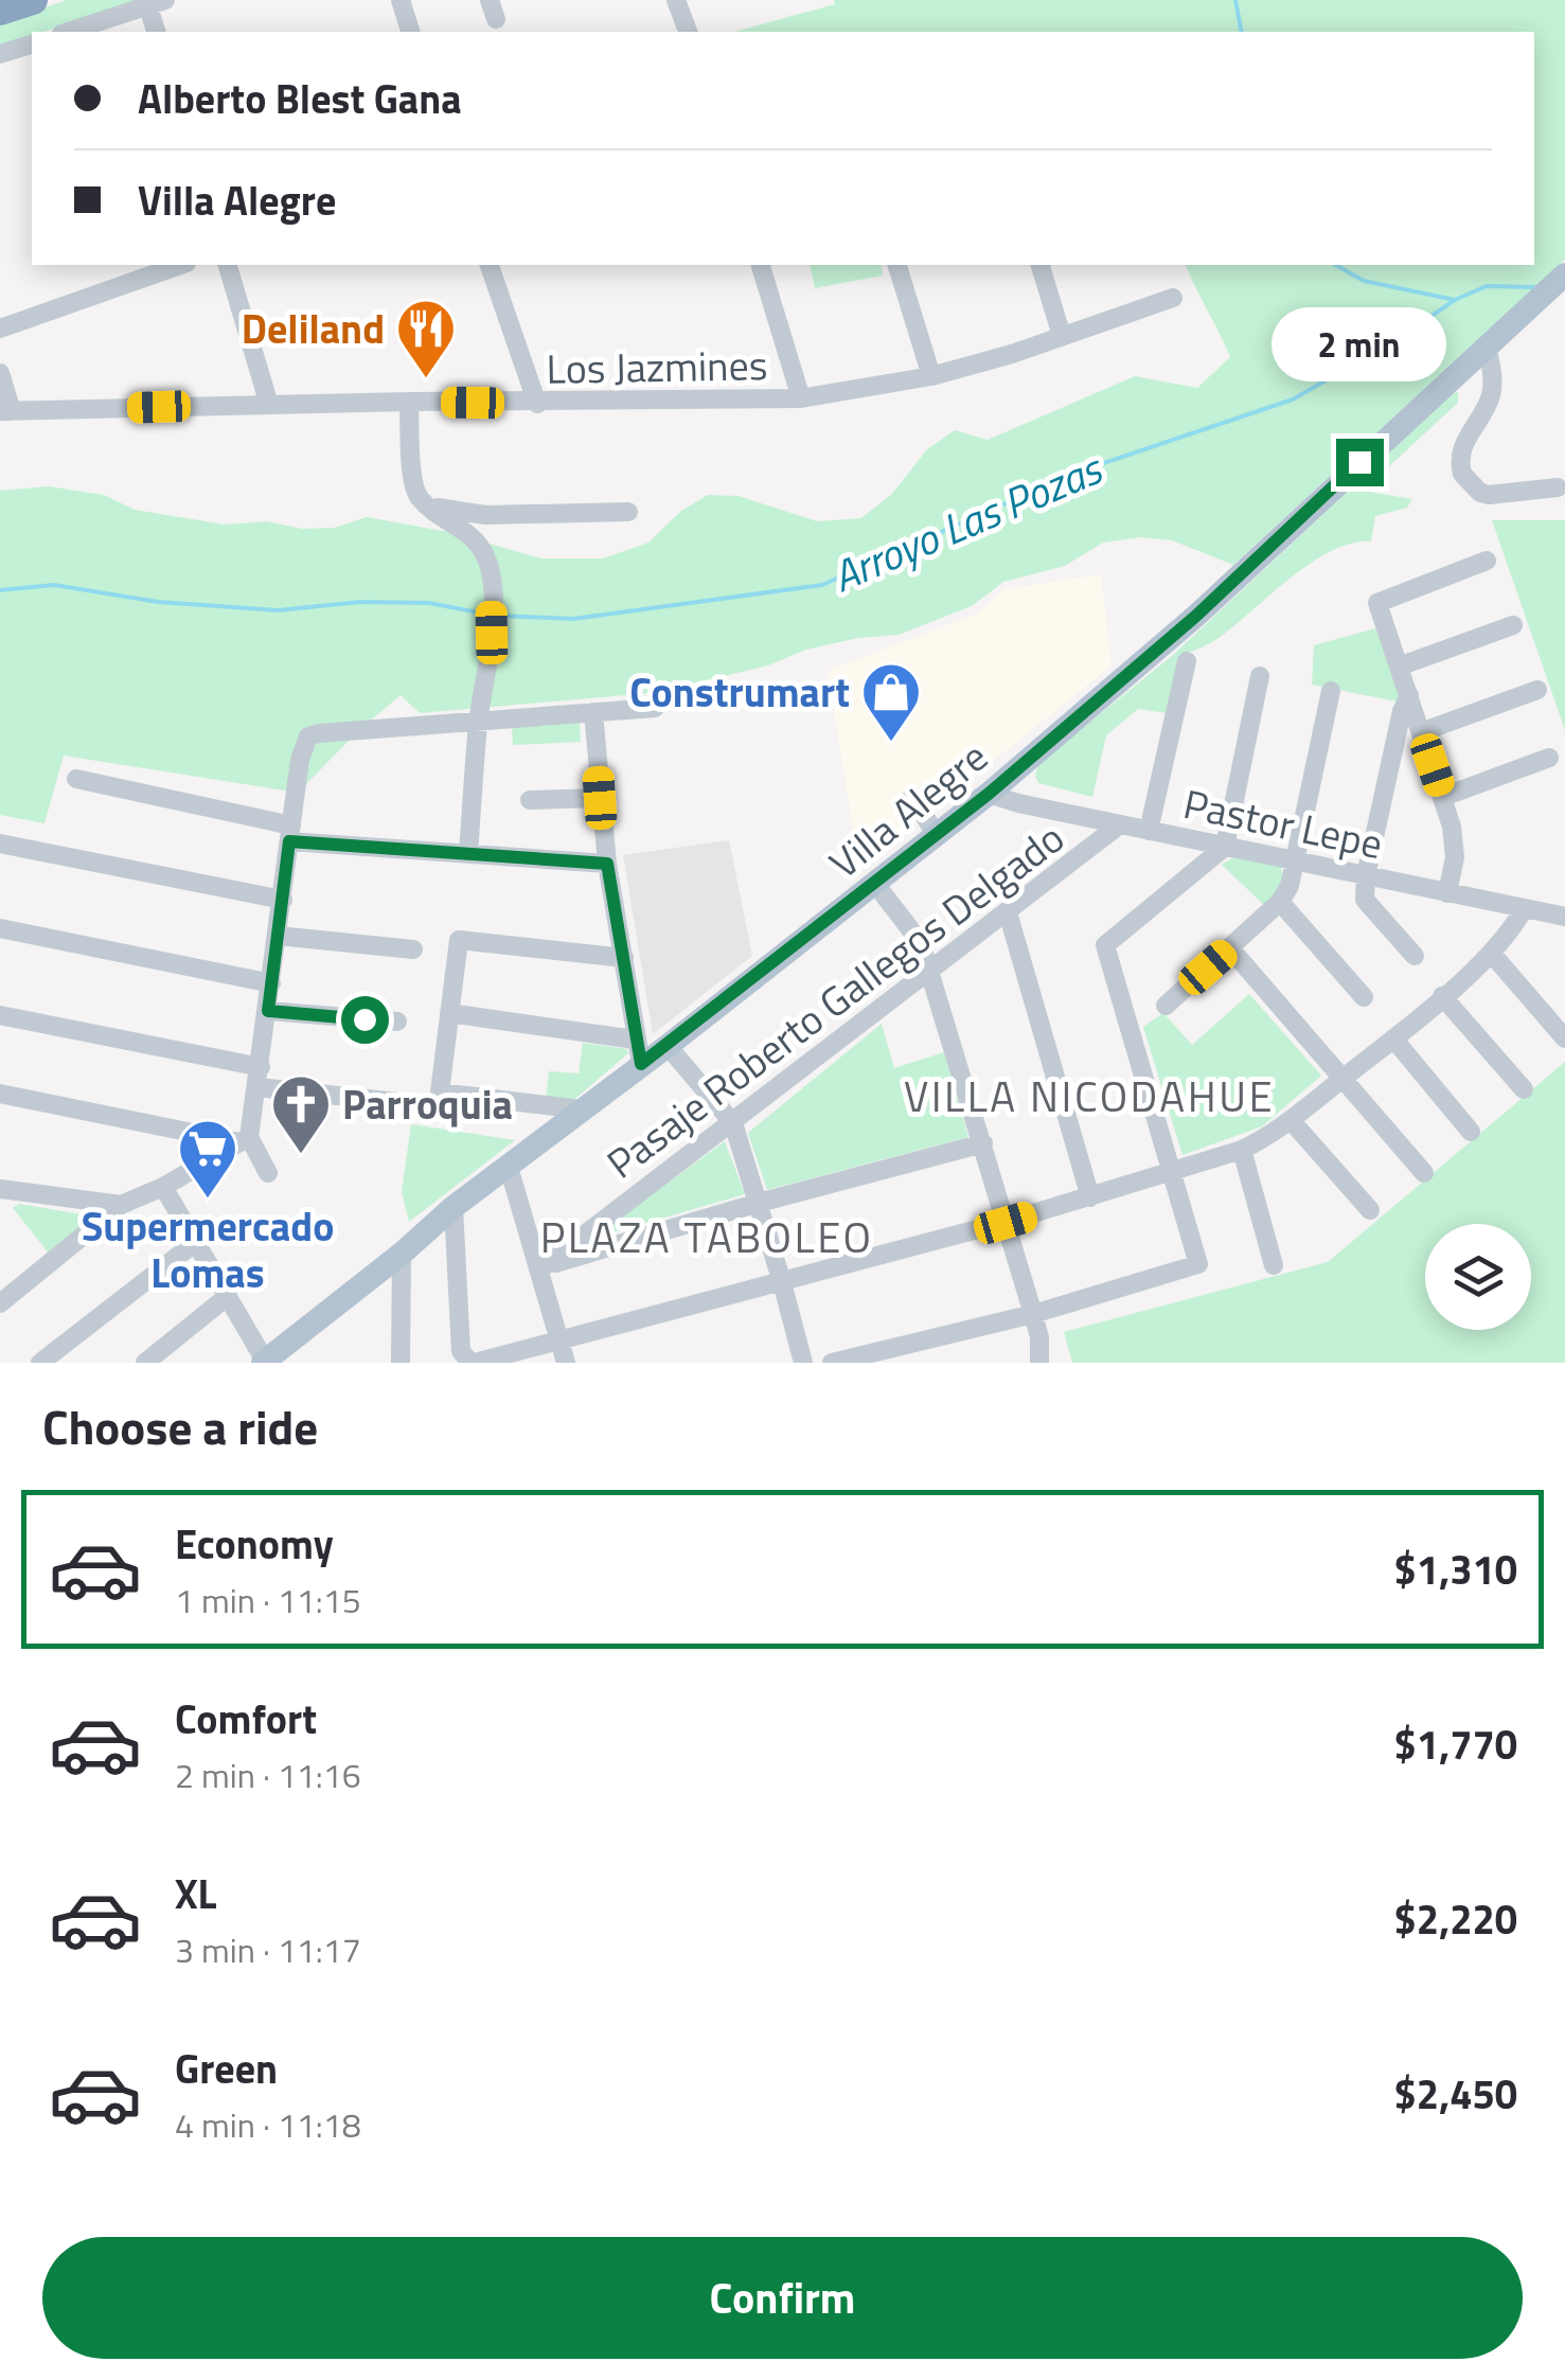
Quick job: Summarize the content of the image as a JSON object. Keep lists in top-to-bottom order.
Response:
{
  "streets": {
    "main road": ["Villa Alegre"],
    "street": ["Los Jazmines", "Pastor Lepe", "Pasaje Roberto Gallegos Delgado"]
  },
  "crossings": [
    ["Villa Alegre", "Pastor Lepe"],
    ["Pastor Lepe", "Pasaje Roberto Gallegos Delgado"]
  ],
  "districts": ["VILLA NICODAHUE", "PLAZA TABOLEO"],
  "water": ["Arroyo Las Pozas"],
  "places": {
    "restaurant": ["Deliland"],
    "shop": ["Construmart"],
    "church": ["Parroquia"],
    "supermarket": ["Supermercado Lomas"]
  },
  "page": {
    "banner": ["Alberto Blest Gana", "Villa Alegre"],
    "bubble": "2 min",
    "heading": "Choose a ride",
    "list": [
      {
        "name": "Economy",
        "note": "1 min · 11:15",
        "value": "$1,310"
      },
      {
        "name": "Comfort",
        "note": "2 min · 11:16",
        "value": "$1,770"
      },
      {
        "name": "XL",
        "note": "3 min · 11:17",
        "value": "$2,220"
      },
      {
        "name": "Green",
        "note": "4 min · 11:18",
        "value": "$2,450"
      }
    ],
    "buttons": "Confirm"
  }
}
